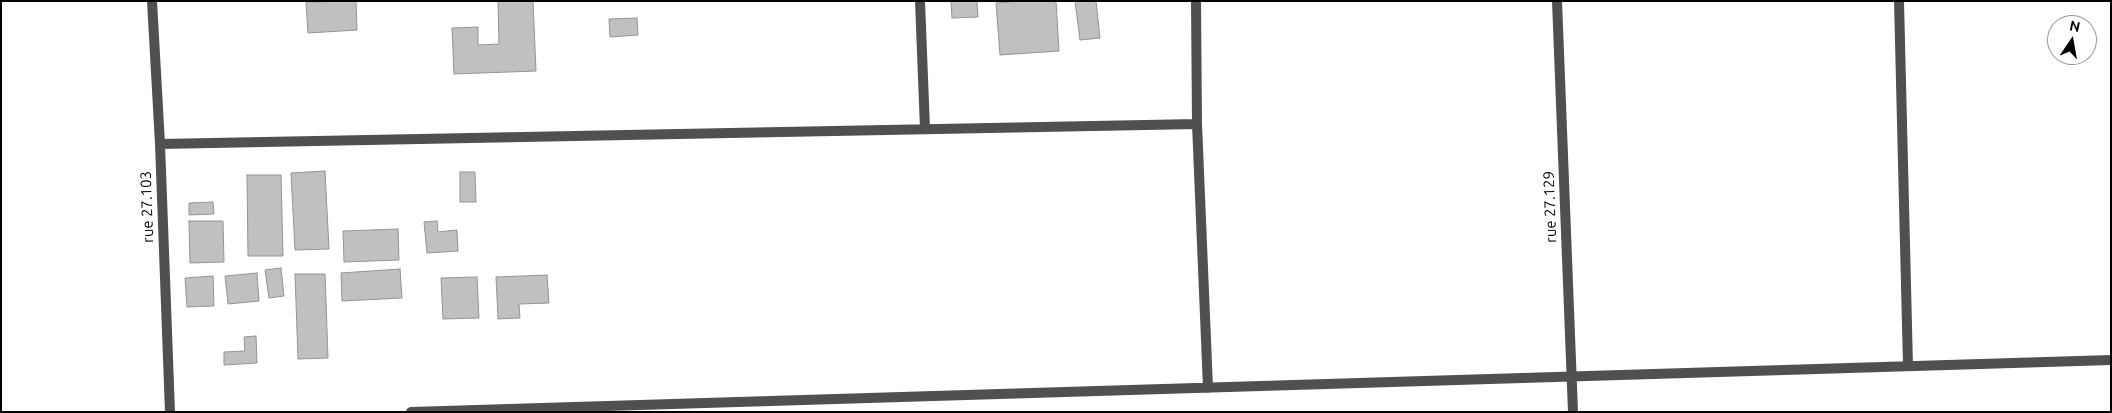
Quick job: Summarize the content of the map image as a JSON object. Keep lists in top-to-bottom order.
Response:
{
  "streets": {
    "street": ["rue 27.103", "rue 27.129"]
  },
  "north": "top"
}
